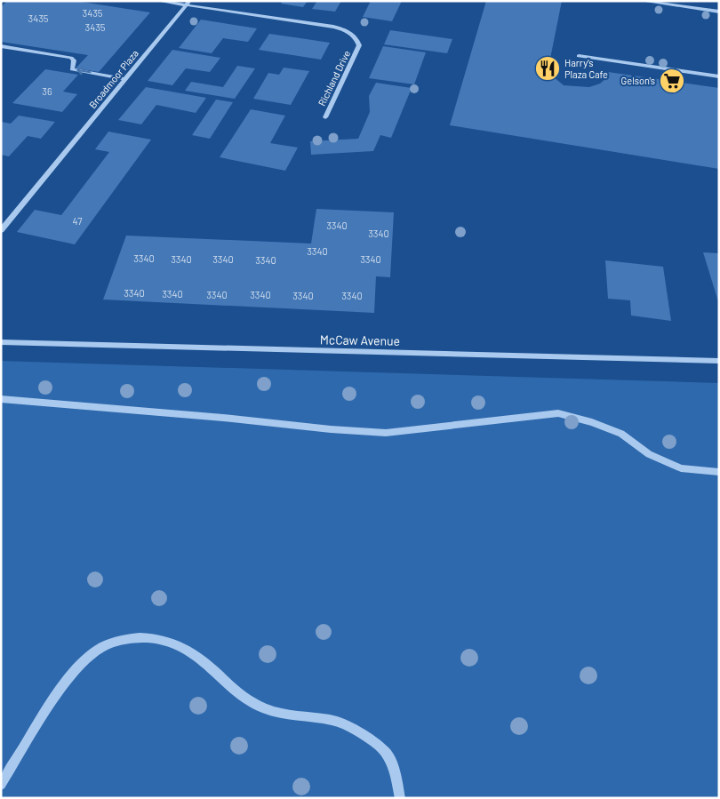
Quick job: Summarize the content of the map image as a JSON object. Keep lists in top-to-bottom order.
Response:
{
  "streets": {
    "street": ["Richland Drive", "Broadmoor Plaza", "McCaw Avenue"]
  },
  "crossings": [
    ["Richland Drive", "Broadmoor Plaza"]
  ],
  "places": {
    "restaurant": ["Harry's Plaza Cafe"],
    "supermarket": ["Gelson's"]
  },
  "house_numbers": [
    "3435",
    "3435",
    "3435",
    "36",
    "47",
    "3340",
    "3340",
    "3340",
    "3340",
    "3340",
    "3340",
    "3340",
    "3340",
    "3340",
    "3340",
    "3340",
    "3340",
    "3340",
    "3340"
  ]
}
